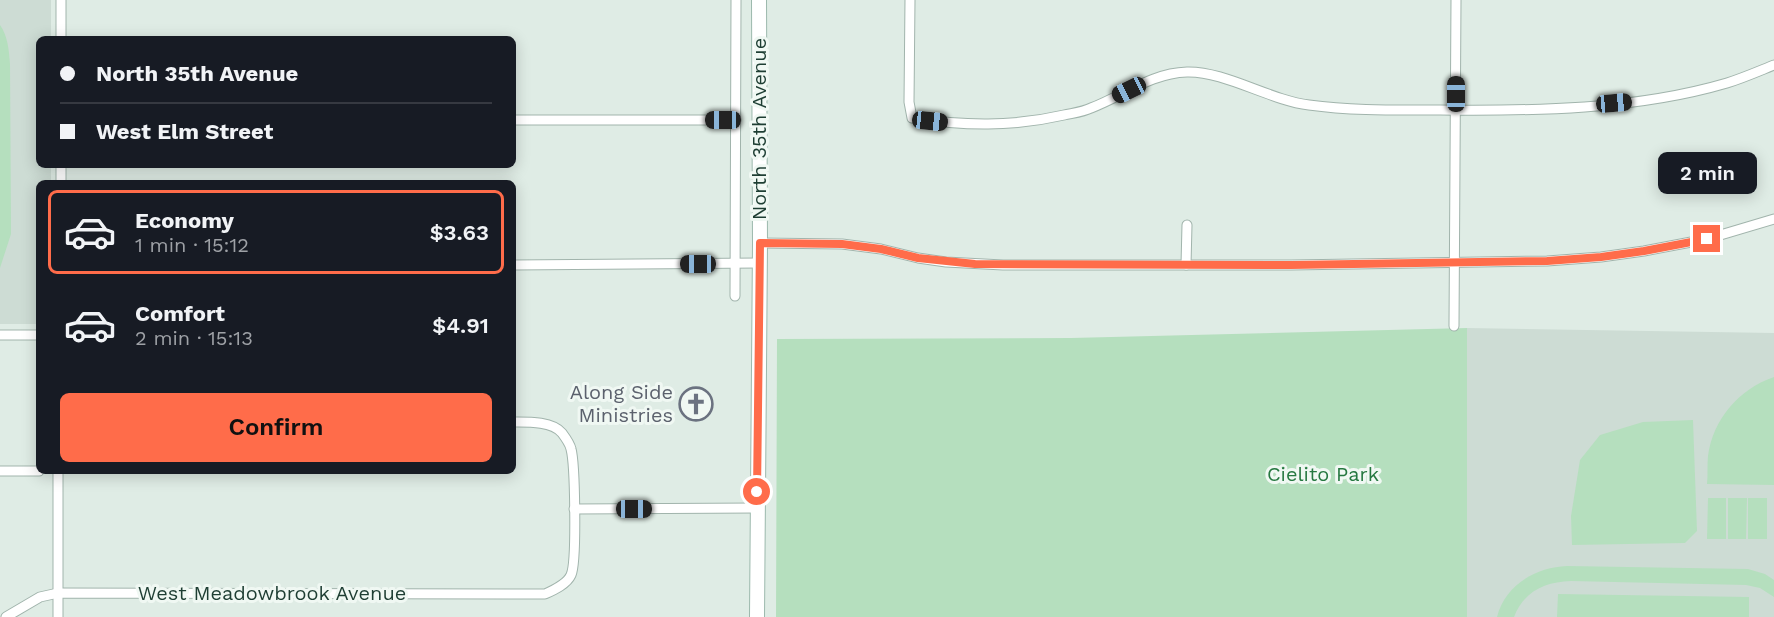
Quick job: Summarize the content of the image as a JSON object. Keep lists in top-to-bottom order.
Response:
{
  "streets": {
    "main road": ["North 35th Avenue"],
    "street": ["West Meadowbrook Avenue"]
  },
  "parks": ["Cielito Park"],
  "places": {
    "church": ["Along Side Ministries"]
  },
  "page": {
    "banner": ["North 35th Avenue", "West Elm Street"],
    "bubble": "2 min",
    "list": [
      {
        "name": "Economy",
        "note": "1 min · 15:12",
        "value": "$3.63"
      },
      {
        "name": "Comfort",
        "note": "2 min · 15:13",
        "value": "$4.91"
      }
    ],
    "buttons": "Confirm"
  }
}
